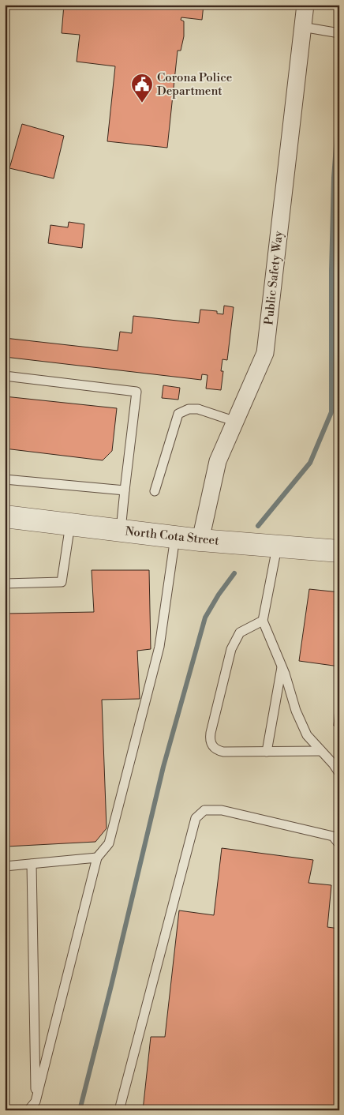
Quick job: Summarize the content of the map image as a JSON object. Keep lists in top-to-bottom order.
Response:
{
  "streets": {
    "street": ["Public Safety Way", "North Cota Street"]
  },
  "crossings": [
    ["Public Safety Way", "North Cota Street"]
  ],
  "places": {
    "public building": ["Corona Police Department"]
  }
}
